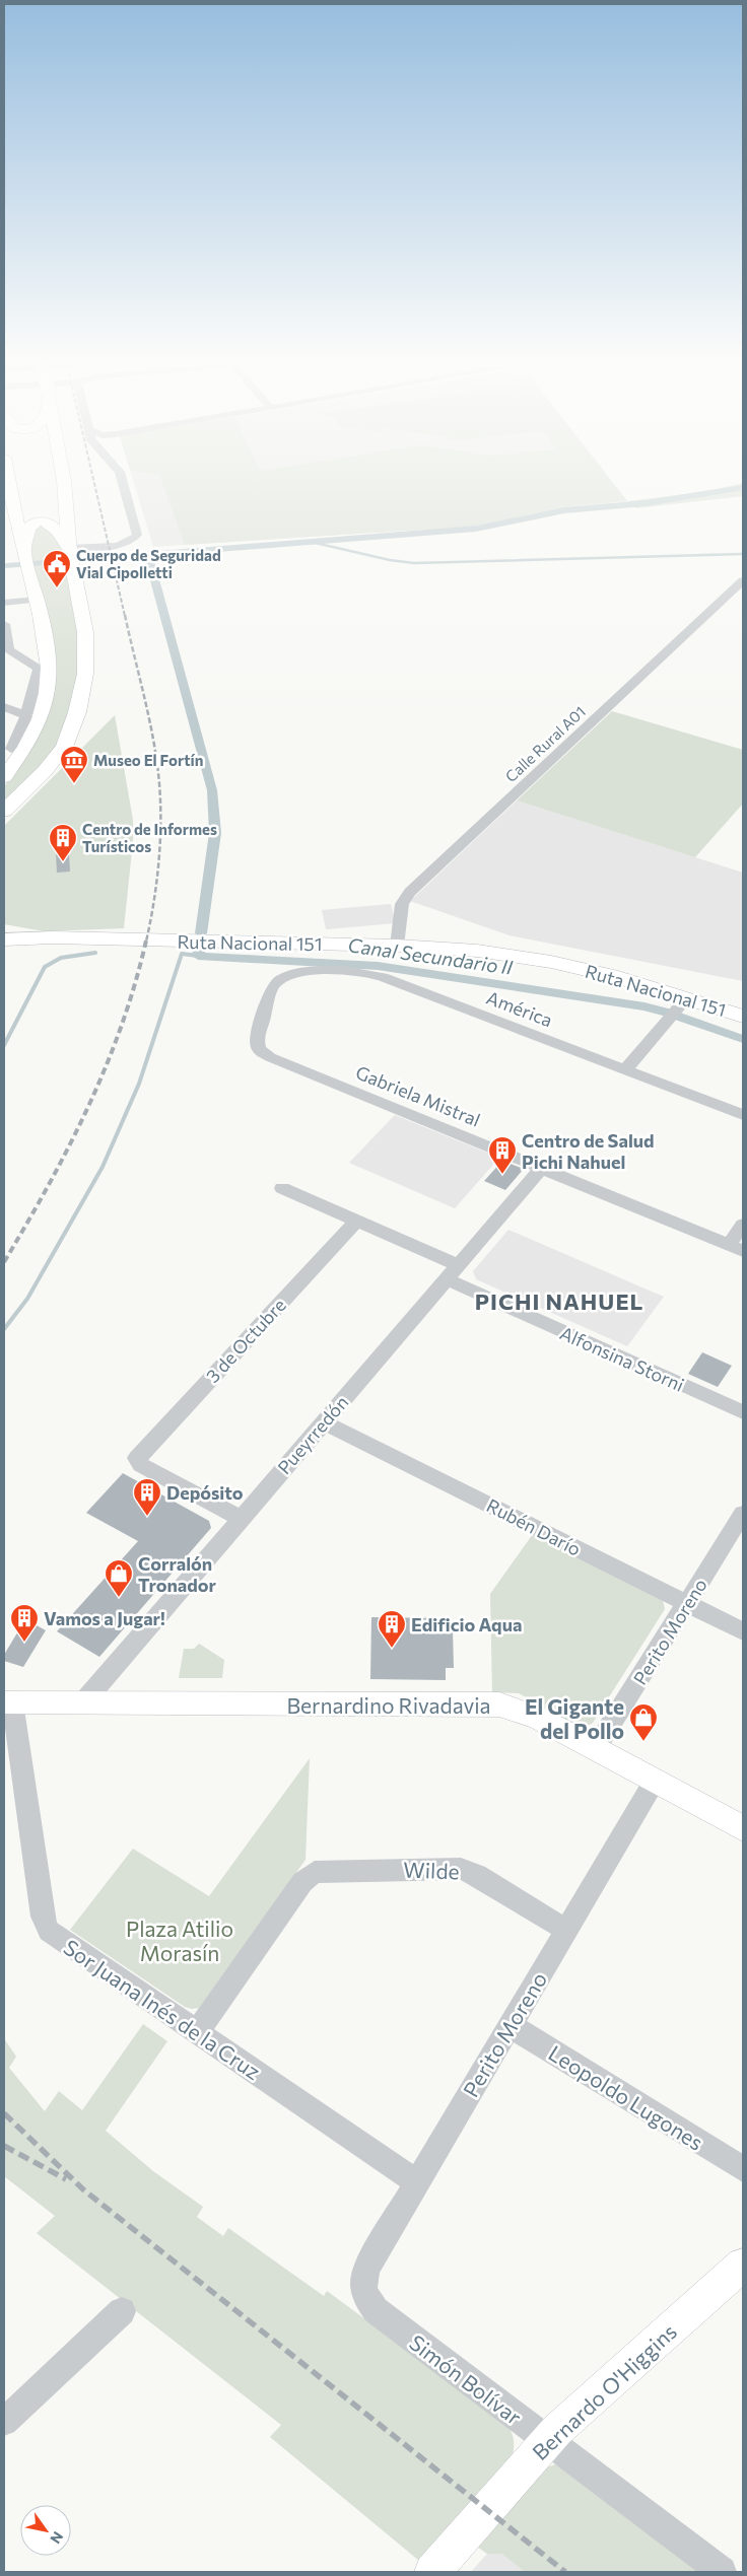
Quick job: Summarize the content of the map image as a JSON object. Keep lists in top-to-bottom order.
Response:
{
  "streets": {
    "highway": ["Ruta Nacional 151"],
    "main road": ["Bernardino Rivadavia", "Bernardo O'Higgins"],
    "street": [
      "Calle Rural A01",
      "América",
      "Gabriela Mistral",
      "3 de Octubre",
      "Alfonsina Storni",
      "Pueyrredón",
      "Rubén Darío",
      "Perito Moreno",
      "Wilde",
      "Sor Juana Inés de la Cruz",
      "Leopoldo Lugones",
      "Simón Bolívar"
    ]
  },
  "crossings": [
    ["Calle Rural A01", "Ruta Nacional 151"],
    ["América", "Gabriela Mistral"],
    ["Gabriela Mistral", "Pueyrredón"],
    ["3 de Octubre", "Alfonsina Storni"],
    ["3 de Octubre", "Pueyrredón"],
    ["Alfonsina Storni", "Pueyrredón"],
    ["Pueyrredón", "Rubén Darío"],
    ["Pueyrredón", "Bernardino Rivadavia"],
    ["Rubén Darío", "Perito Moreno"],
    ["Perito Moreno", "Bernardino Rivadavia"],
    ["Perito Moreno", "Wilde"],
    ["Perito Moreno", "Sor Juana Inés de la Cruz"],
    ["Perito Moreno", "Leopoldo Lugones"],
    ["Perito Moreno", "Simón Bolívar"],
    ["Bernardino Rivadavia", "Sor Juana Inés de la Cruz"],
    ["Wilde", "Sor Juana Inés de la Cruz"],
    ["Simón Bolívar", "Bernardo O'Higgins"]
  ],
  "districts": ["PICHI NAHUEL"],
  "water": ["Canal Secundario II"],
  "parks": ["Plaza Atilio Morasín"],
  "places": {
    "public building": ["Cuerpo de Seguridad Vial Cipolletti"],
    "museum": ["Museo El Fortín"],
    "building": [
      "Centro de Informes Turísticos",
      "Centro de Salud Pichi Nahuel",
      "Depósito",
      "Vamos a Jugar!",
      "Edificio Aqua"
    ],
    "shop": ["Corralón Tronador", "El Gigante del Pollo"]
  },
  "north": "bottom right"
}
